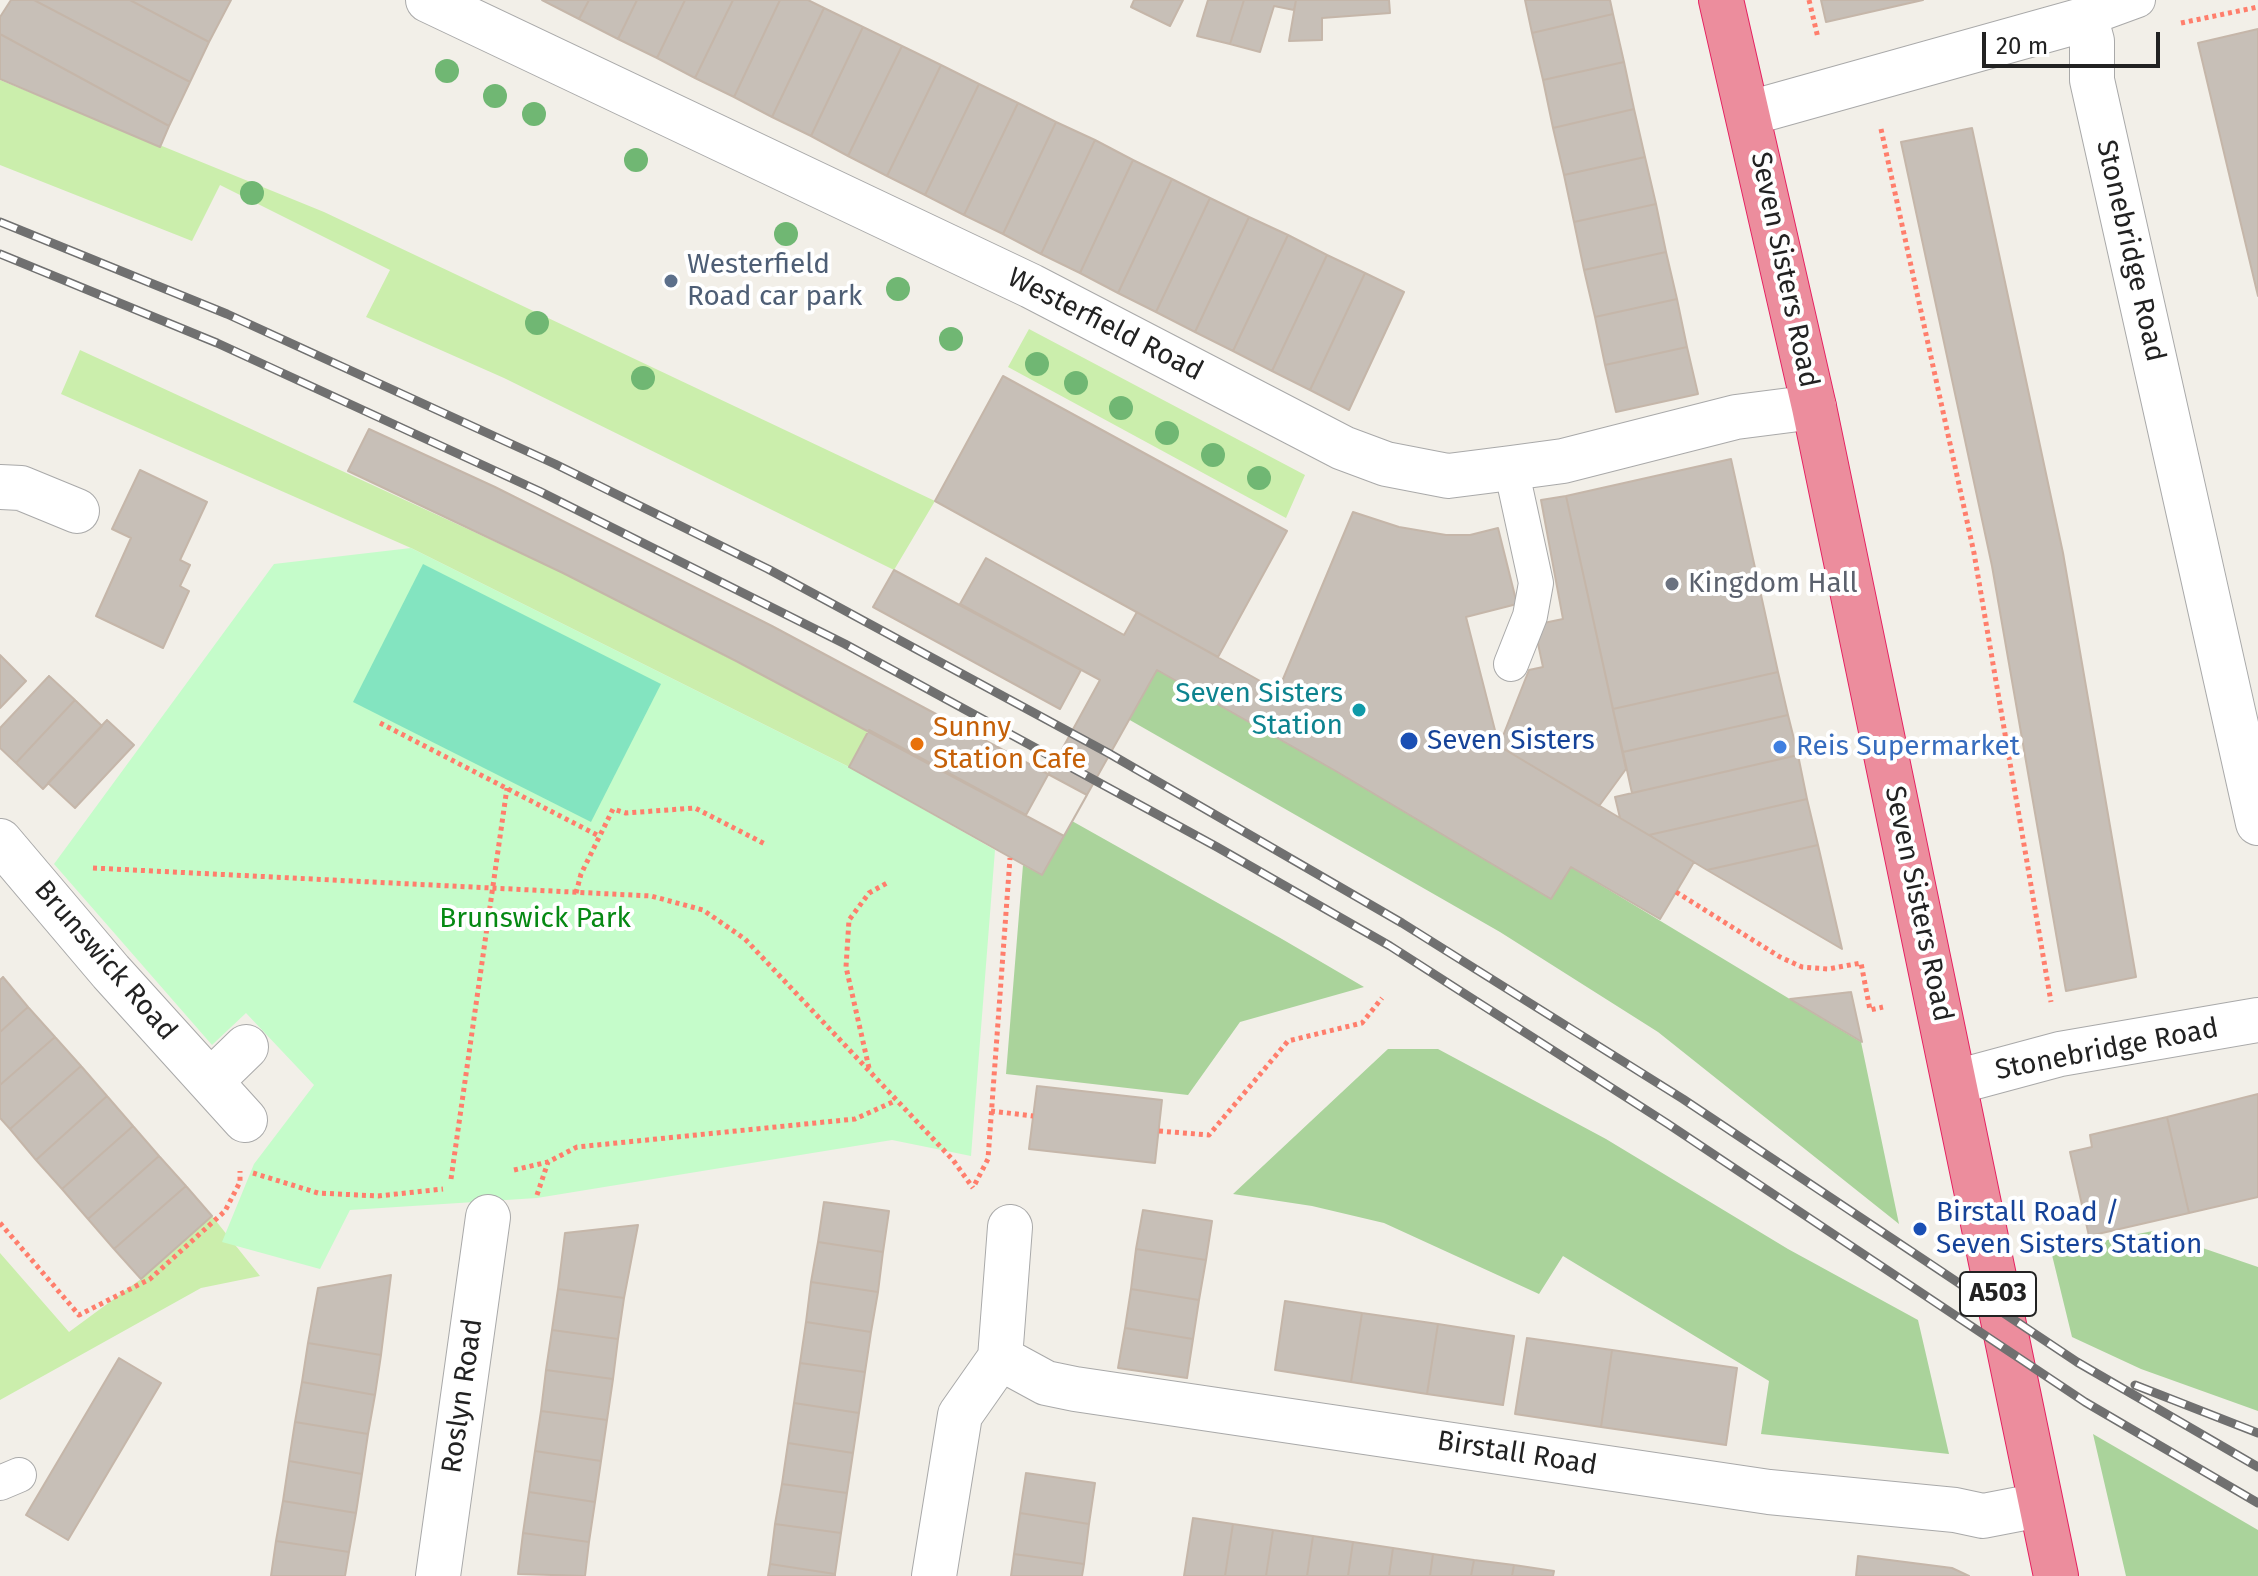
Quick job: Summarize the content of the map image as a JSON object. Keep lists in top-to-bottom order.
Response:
{
  "streets": {
    "highway": ["Seven Sisters Road", "A503"],
    "street": [
      "Stonebridge Road",
      "Westerfield Road",
      "Brunswick Road",
      "Roslyn Road",
      "Birstall Road"
    ]
  },
  "crossings": [
    ["Stonebridge Road", "Seven Sisters Road"],
    ["Seven Sisters Road", "Westerfield Road"],
    ["Seven Sisters Road", "Birstall Road"]
  ],
  "parks": ["Brunswick Park"],
  "places": [
    "Westerfield Road car park",
    "Kingdom Hall",
    "Seven Sisters Station",
    "Seven Sisters",
    "Sunny Station Cafe",
    "Reis Supermarket",
    "Birstall Road / Seven Sisters Station"
  ],
  "scale_bar": "20 m"
}
